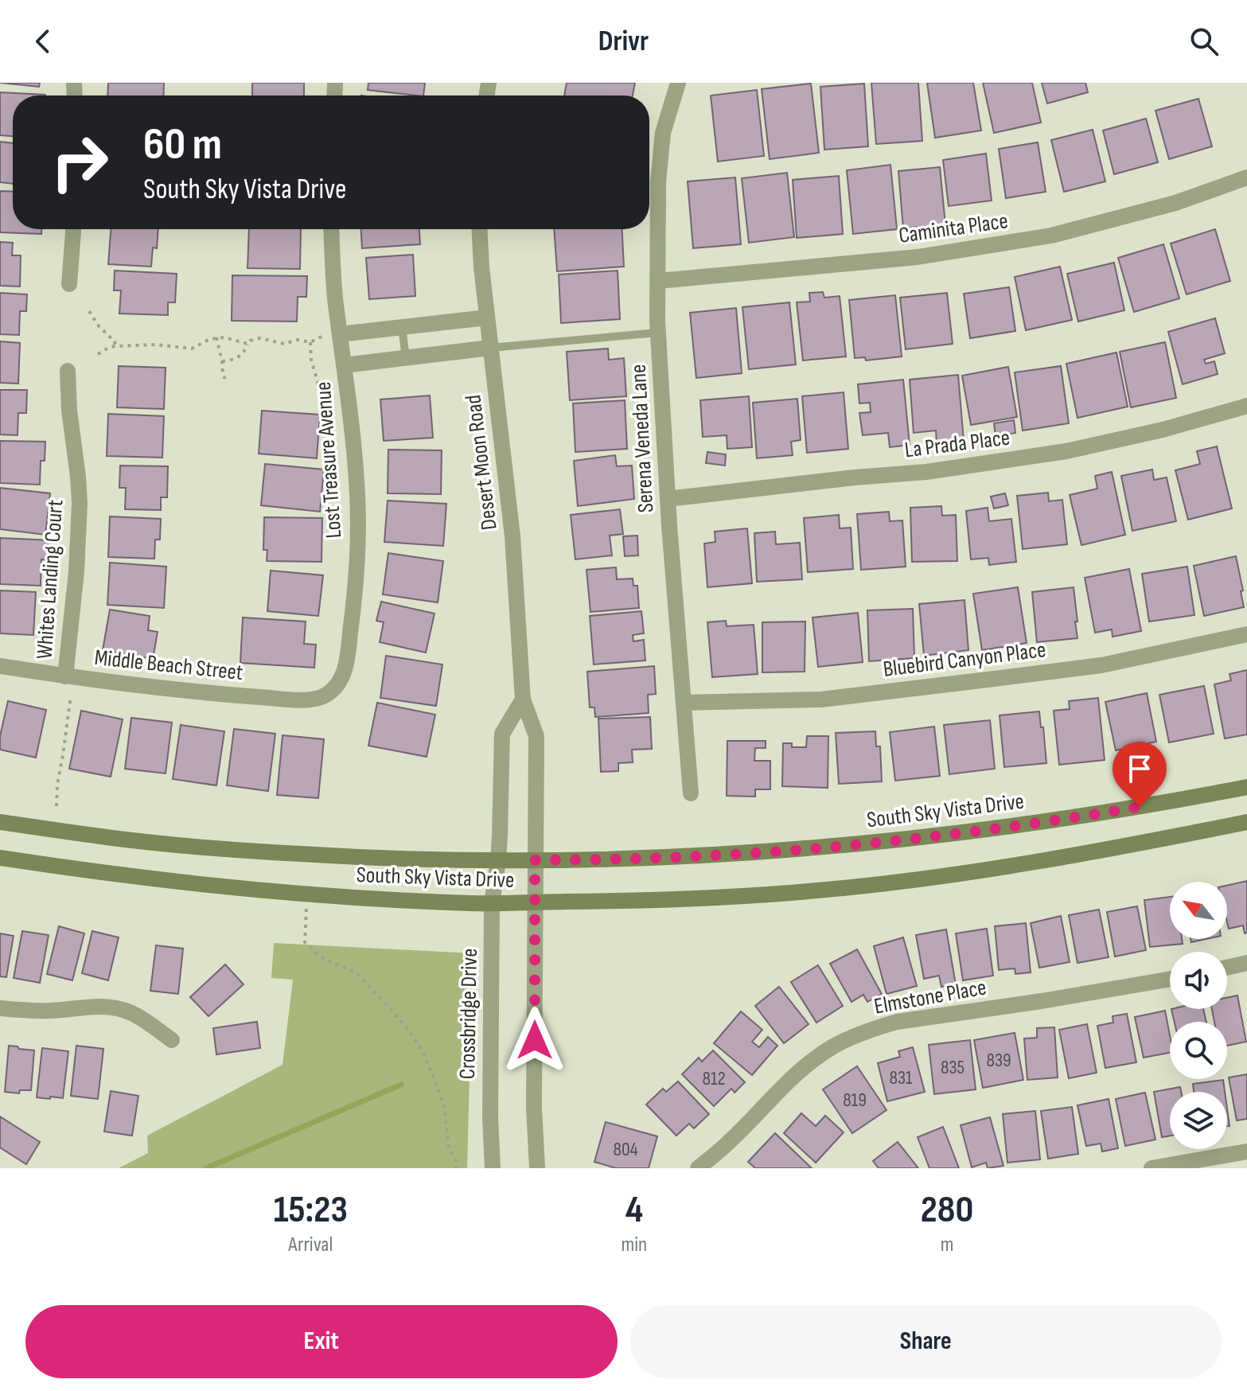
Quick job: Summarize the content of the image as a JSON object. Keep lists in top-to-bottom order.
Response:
{
  "streets": {
    "main road": ["South Sky Vista Drive"],
    "street": [
      "Caminita Place",
      "Serena Veneda Lane",
      "La Prada Place",
      "Lost Treasure Avenue",
      "Desert Moon Road",
      "Whites Landing Court",
      "Bluebird Canyon Place",
      "Middle Beach Street",
      "Elmstone Place",
      "Crossbridge Drive"
    ]
  },
  "crossings": [
    ["Caminita Place", "Serena Veneda Lane"],
    ["Serena Veneda Lane", "La Prada Place"],
    ["Serena Veneda Lane", "Bluebird Canyon Place"],
    ["Lost Treasure Avenue", "Middle Beach Street"],
    ["Desert Moon Road", "South Sky Vista Drive"],
    ["Whites Landing Court", "Middle Beach Street"],
    ["South Sky Vista Drive", "Crossbridge Drive"]
  ],
  "house_numbers": [
    "839",
    "835",
    "831",
    "812",
    "819",
    "804"
  ],
  "north": "top left",
  "page": {
    "header": "Drivr",
    "turn": ["60 m", "South Sky Vista Drive"],
    "eta": [
      "15:23",
      "Arrival",
      "4",
      "min",
      "280",
      "m"
    ],
    "buttons": ["Exit", "Share"]
  }
}
